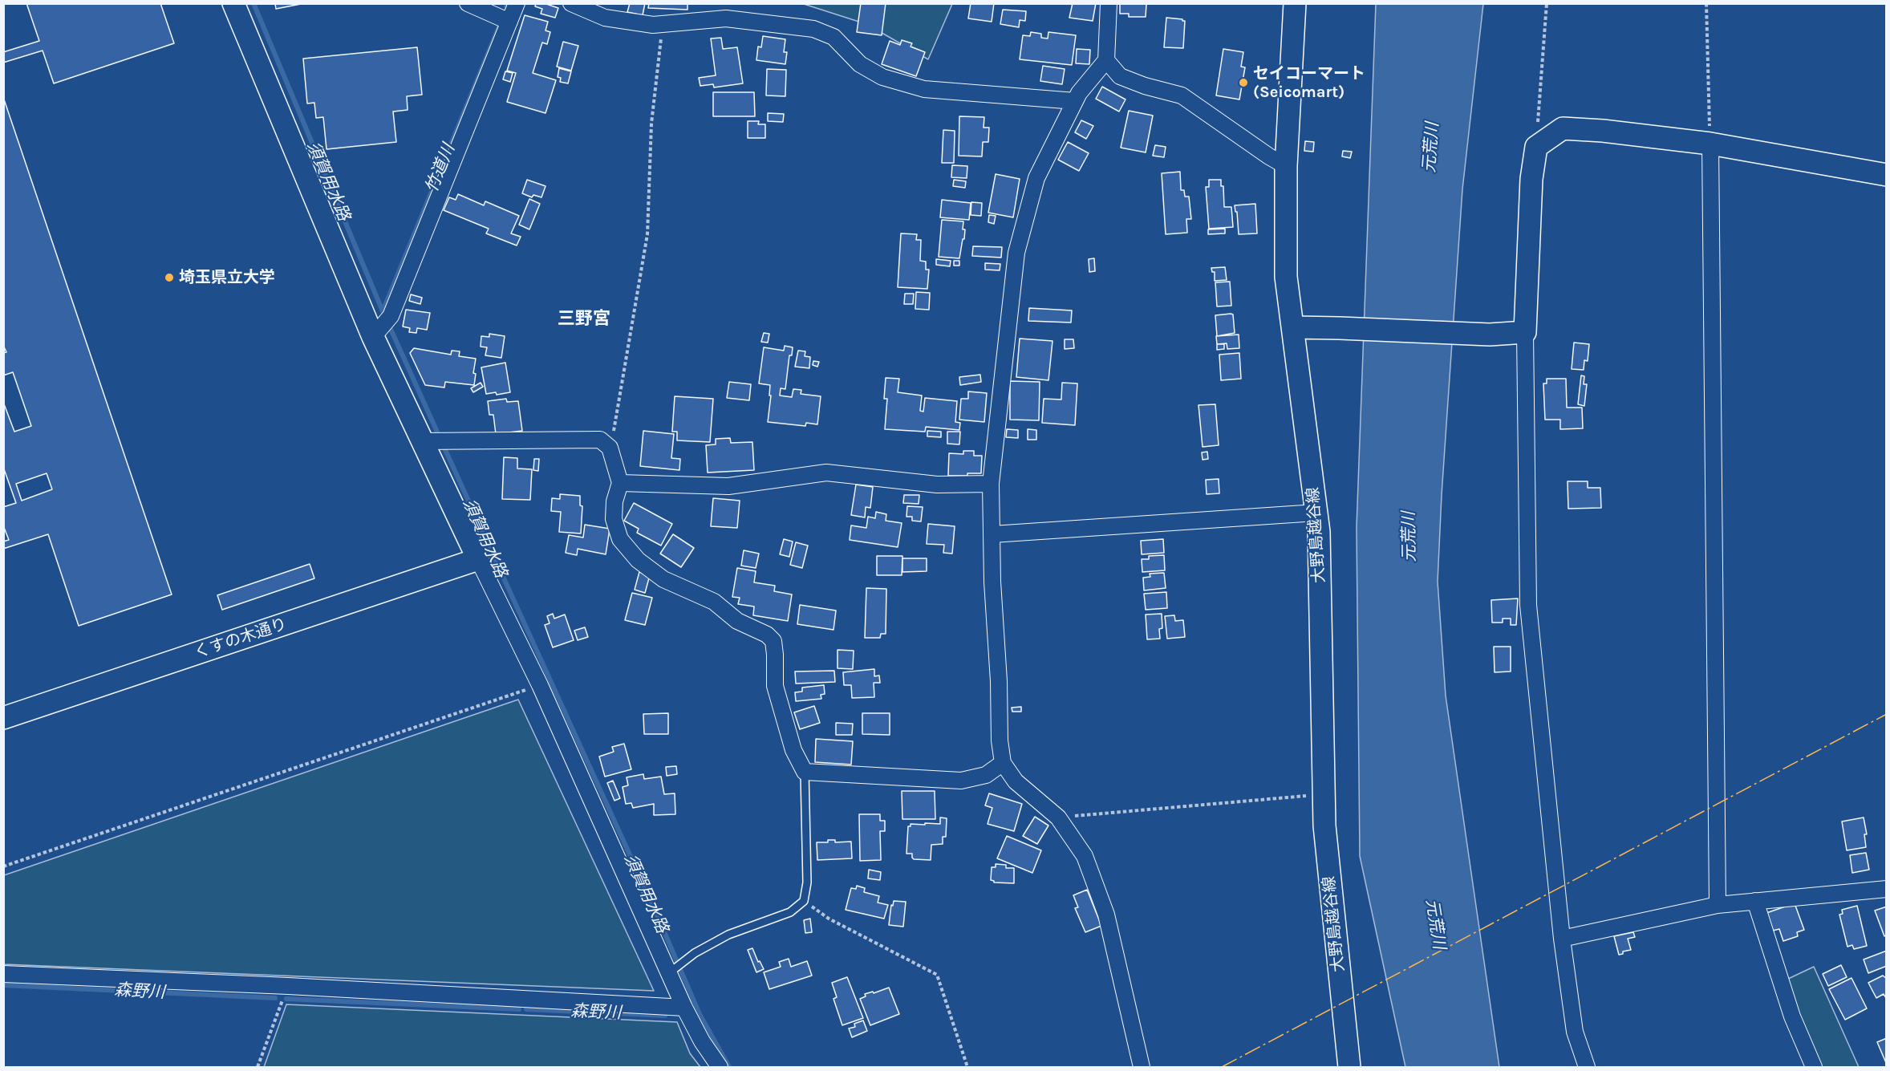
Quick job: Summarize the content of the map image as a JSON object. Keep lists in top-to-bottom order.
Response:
{
  "streets": {
    "street": ["大野島越谷線", "くすの木通り"]
  },
  "districts": ["三野宮"],
  "water": [
    "元荒川",
    "竹道川",
    "須賀用水路",
    "森野川"
  ],
  "places": ["セイコーマート (Seicomart)", "埼玉県立大学"]
}
